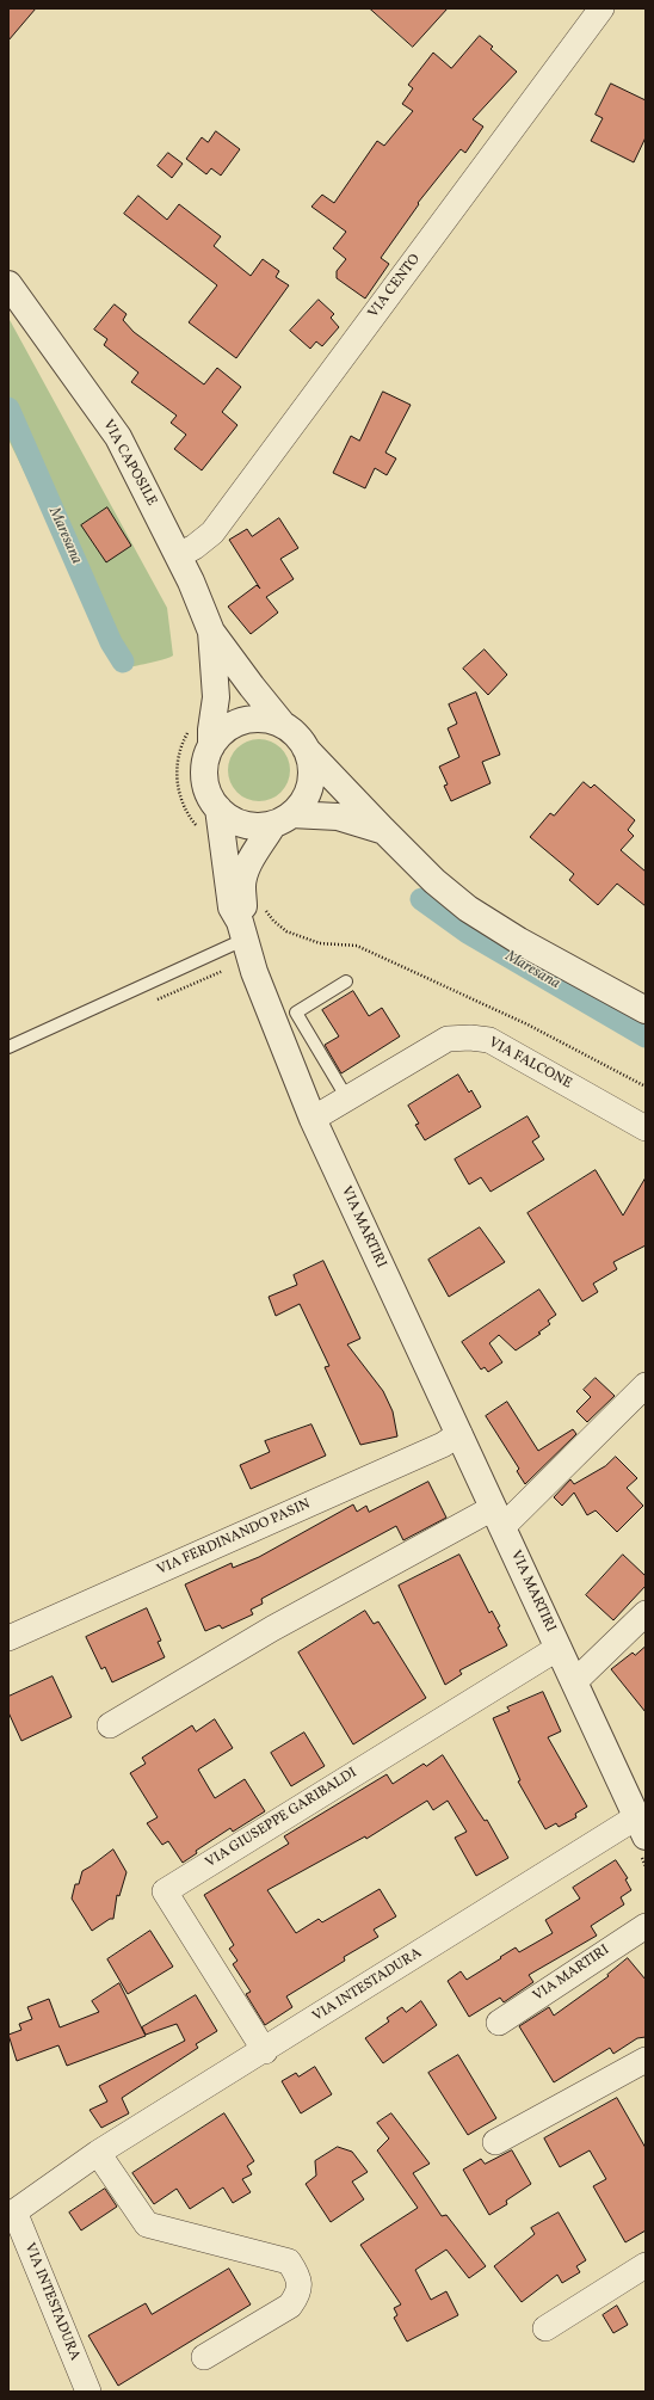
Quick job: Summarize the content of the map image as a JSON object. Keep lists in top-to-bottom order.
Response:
{
  "streets": {
    "street": [
      "VIA CENTO",
      "VIA CAPOSILE",
      "VIA FALCONE",
      "VIA MARTIRI",
      "VIA FERDINANDO PASIN",
      "VIA GIUSEPPE GARIBALDI",
      "VIA INTESTADURA"
    ]
  },
  "crossings": [
    ["VIA CENTO", "VIA CAPOSILE"],
    ["VIA CAPOSILE", "VIA MARTIRI"],
    ["VIA FALCONE", "VIA MARTIRI"],
    ["VIA MARTIRI", "VIA FERDINANDO PASIN"],
    ["VIA MARTIRI", "VIA GIUSEPPE GARIBALDI"],
    ["VIA MARTIRI", "VIA INTESTADURA"],
    ["VIA GIUSEPPE GARIBALDI", "VIA INTESTADURA"]
  ],
  "water": ["Maresana"]
}
